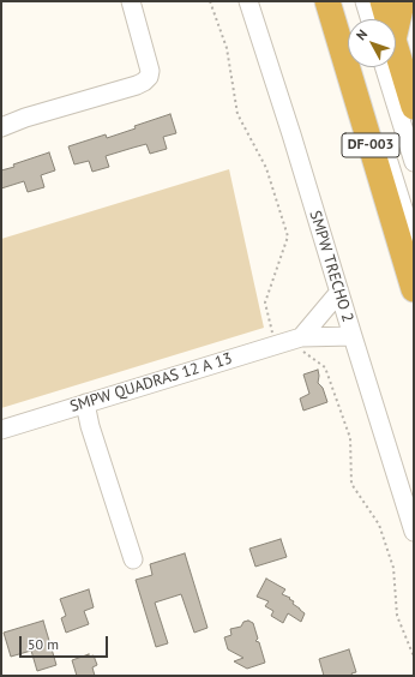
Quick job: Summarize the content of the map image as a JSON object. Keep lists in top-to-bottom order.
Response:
{
  "streets": {
    "highway": ["DF-003"],
    "street": ["SMPW TRECHO 2", "SMPW QUADRAS 12 A 13"]
  },
  "crossings": [
    ["SMPW TRECHO 2", "SMPW QUADRAS 12 A 13"]
  ],
  "scale_bar": "50 m",
  "north": "top left"
}
